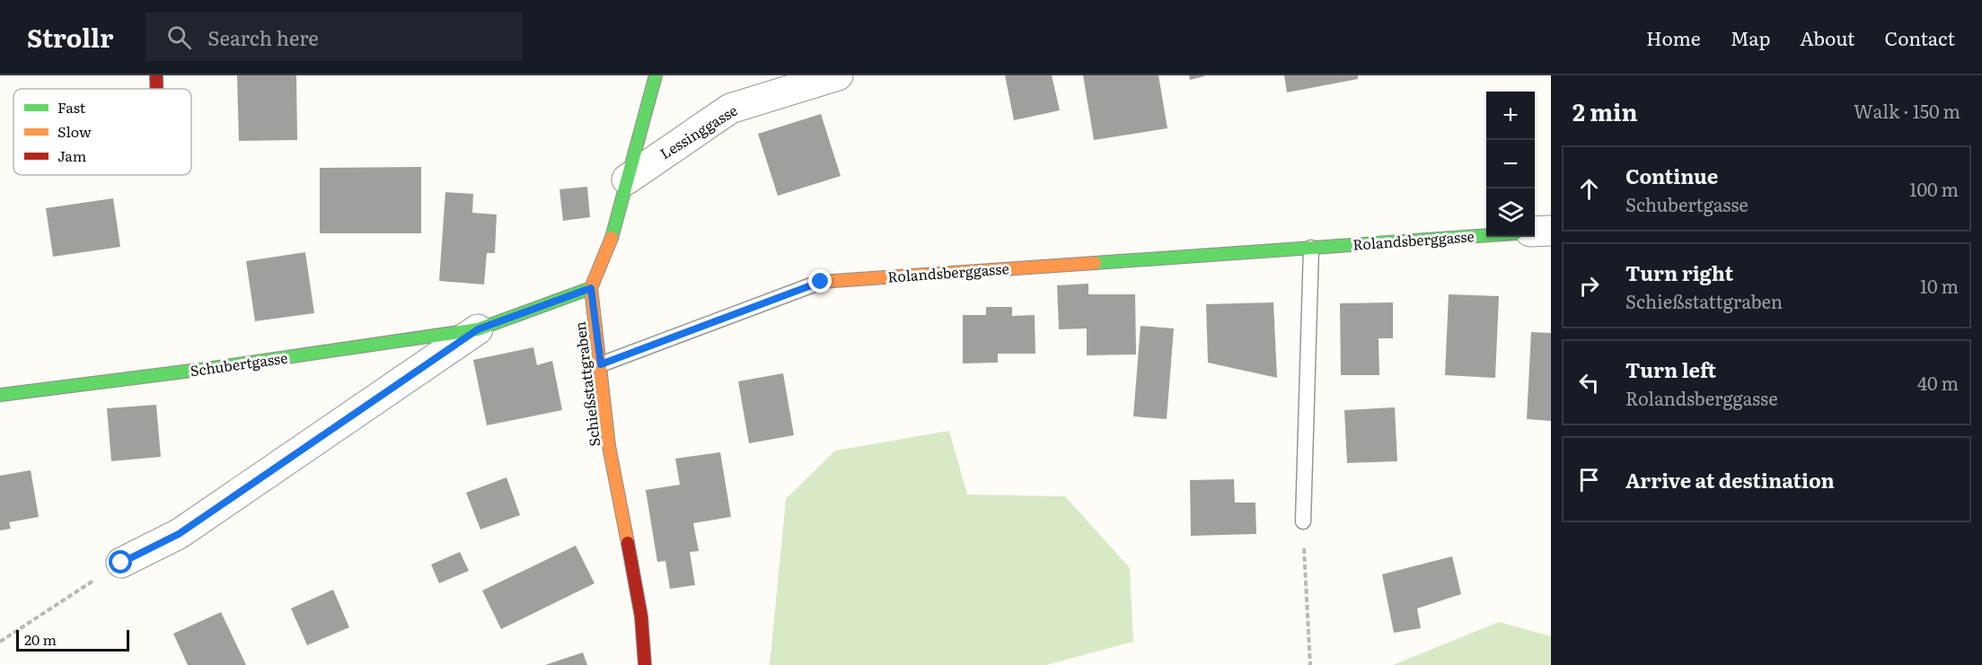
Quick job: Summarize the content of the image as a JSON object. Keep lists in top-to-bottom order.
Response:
{
  "streets": {
    "street": [
      "Lessinggasse",
      "Rolandsberggasse",
      "Schubertgasse",
      "Schießstattgraben"
    ]
  },
  "crossings": [
    ["Rolandsberggasse", "Schießstattgraben"],
    ["Schubertgasse", "Schießstattgraben"]
  ],
  "legend": ["Fast", "Slow", "Jam"],
  "scale_bar": "20 m",
  "page": {
    "header": "Strollr",
    "search": "Search here",
    "nav": [
      "Home",
      "Map",
      "About",
      "Contact"
    ],
    "heading": ["2 min", "Walk · 150 m"],
    "map_buttons": ["+", "−"],
    "list": [
      ["Continue", "Schubertgasse", "100 m"],
      ["Turn right", "Schießstattgraben", "10 m"],
      ["Turn left", "Rolandsberggasse", "40 m"],
      "Arrive at destination"
    ],
    "scale": "20 m"
  }
}
